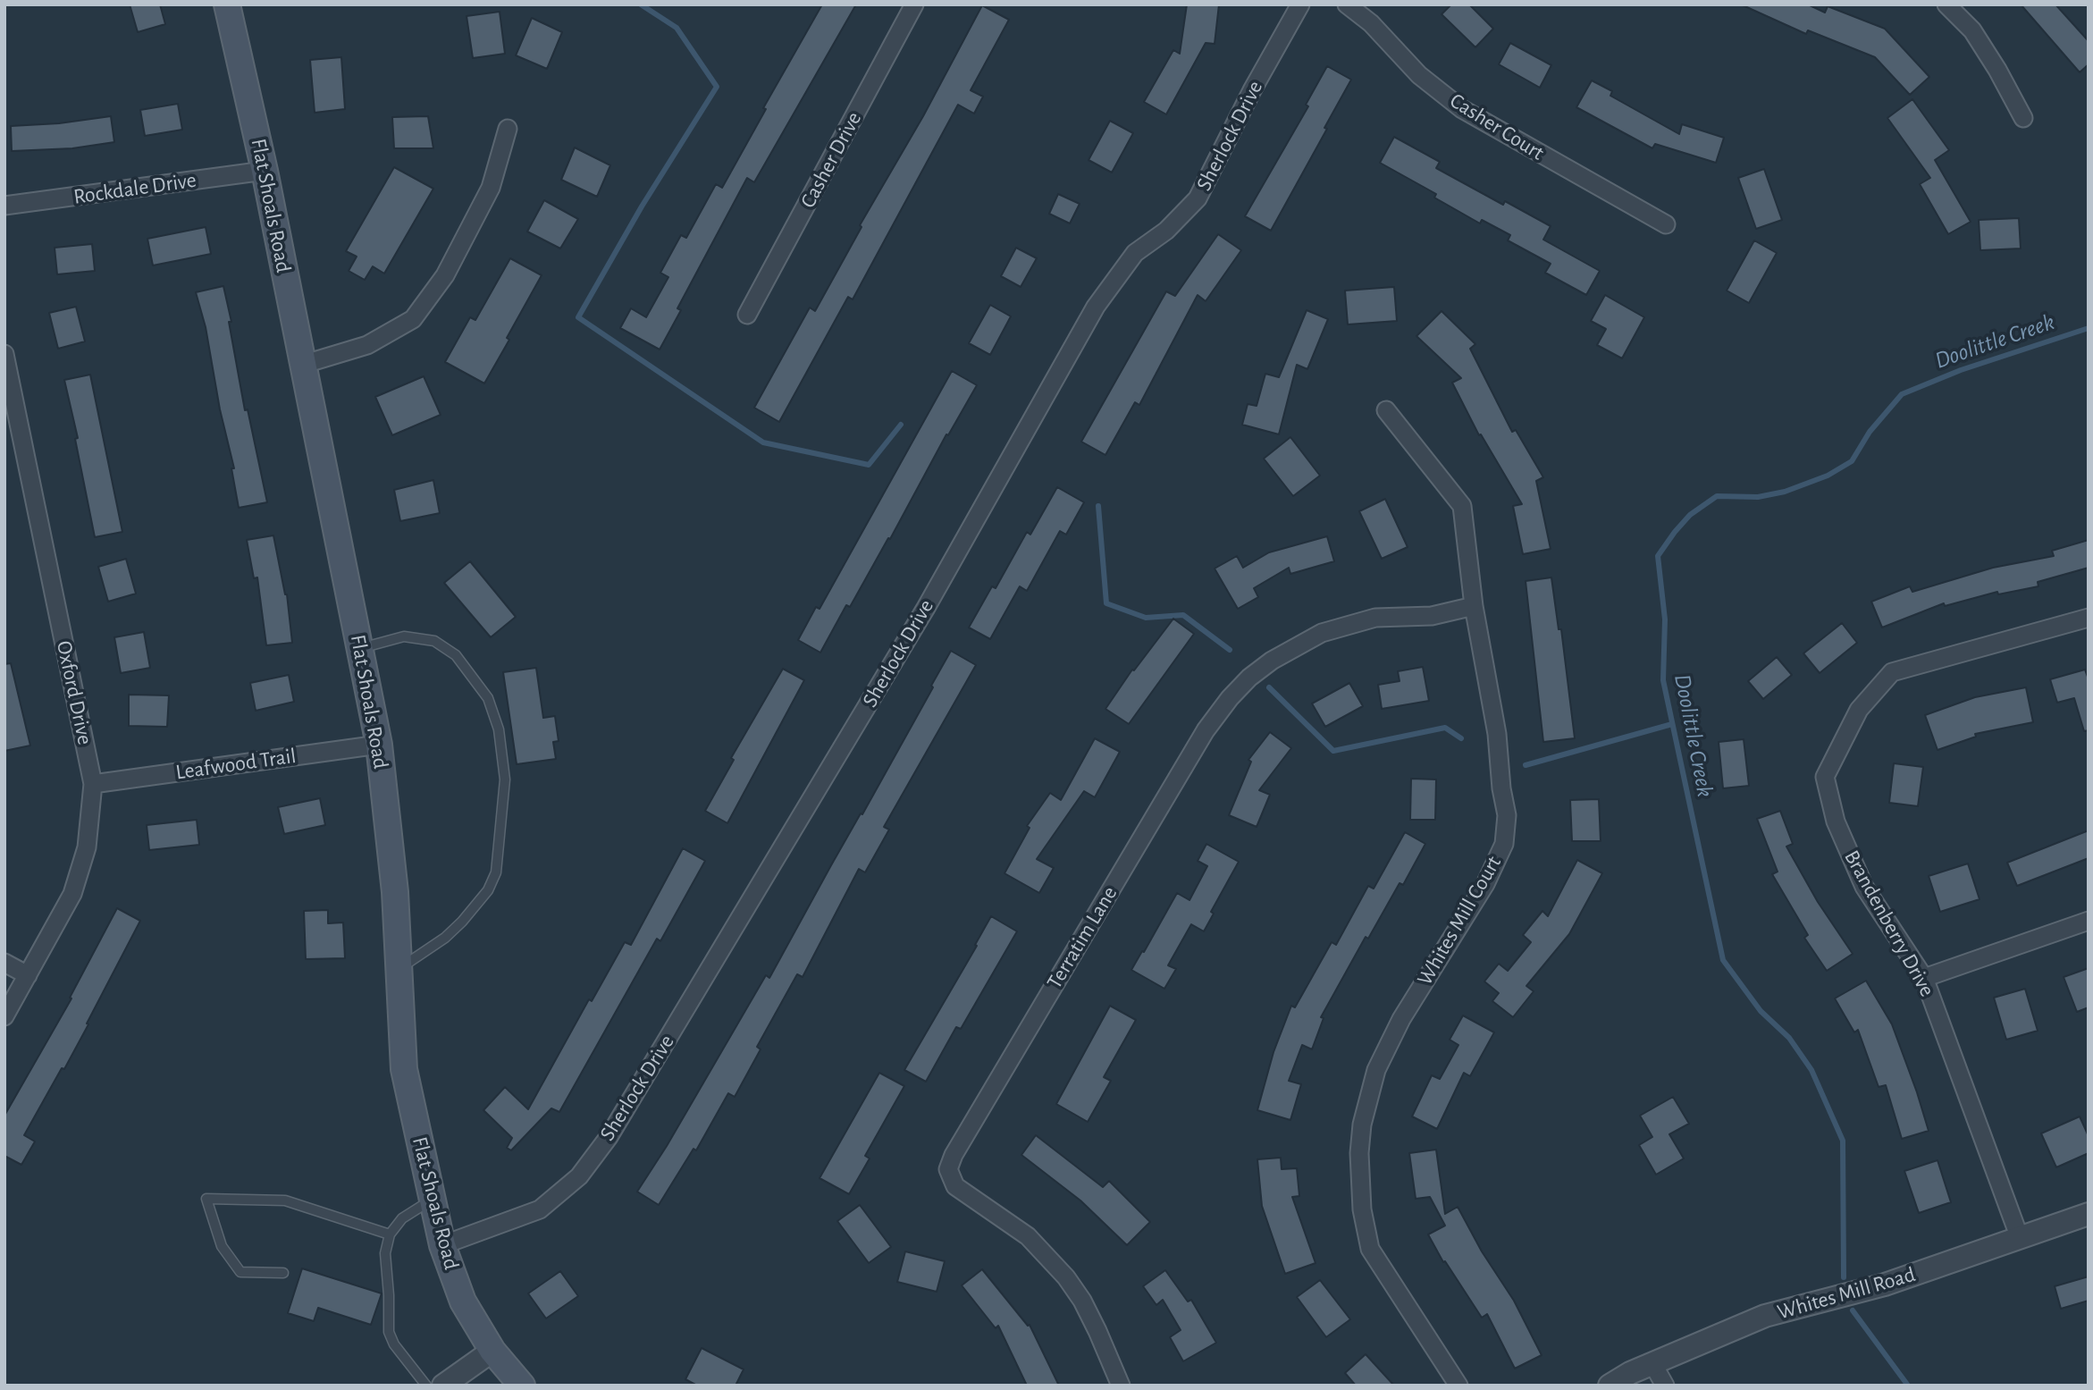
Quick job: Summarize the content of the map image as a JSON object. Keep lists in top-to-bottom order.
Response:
{
  "streets": {
    "main road": ["Flat Shoals Road"],
    "street": [
      "Casher Court",
      "Sherlock Drive",
      "Casher Drive",
      "Rockdale Drive",
      "Oxford Drive",
      "Leafwood Trail",
      "Whites Mill Court",
      "Brandenberry Drive",
      "Terratim Lane",
      "Whites Mill Road"
    ]
  },
  "crossings": [
    ["Sherlock Drive", "Flat Shoals Road"],
    ["Rockdale Drive", "Flat Shoals Road"],
    ["Flat Shoals Road", "Leafwood Trail"],
    ["Oxford Drive", "Leafwood Trail"],
    ["Whites Mill Court", "Terratim Lane"],
    ["Brandenberry Drive", "Whites Mill Road"]
  ],
  "water": ["Doolittle Creek"]
}
